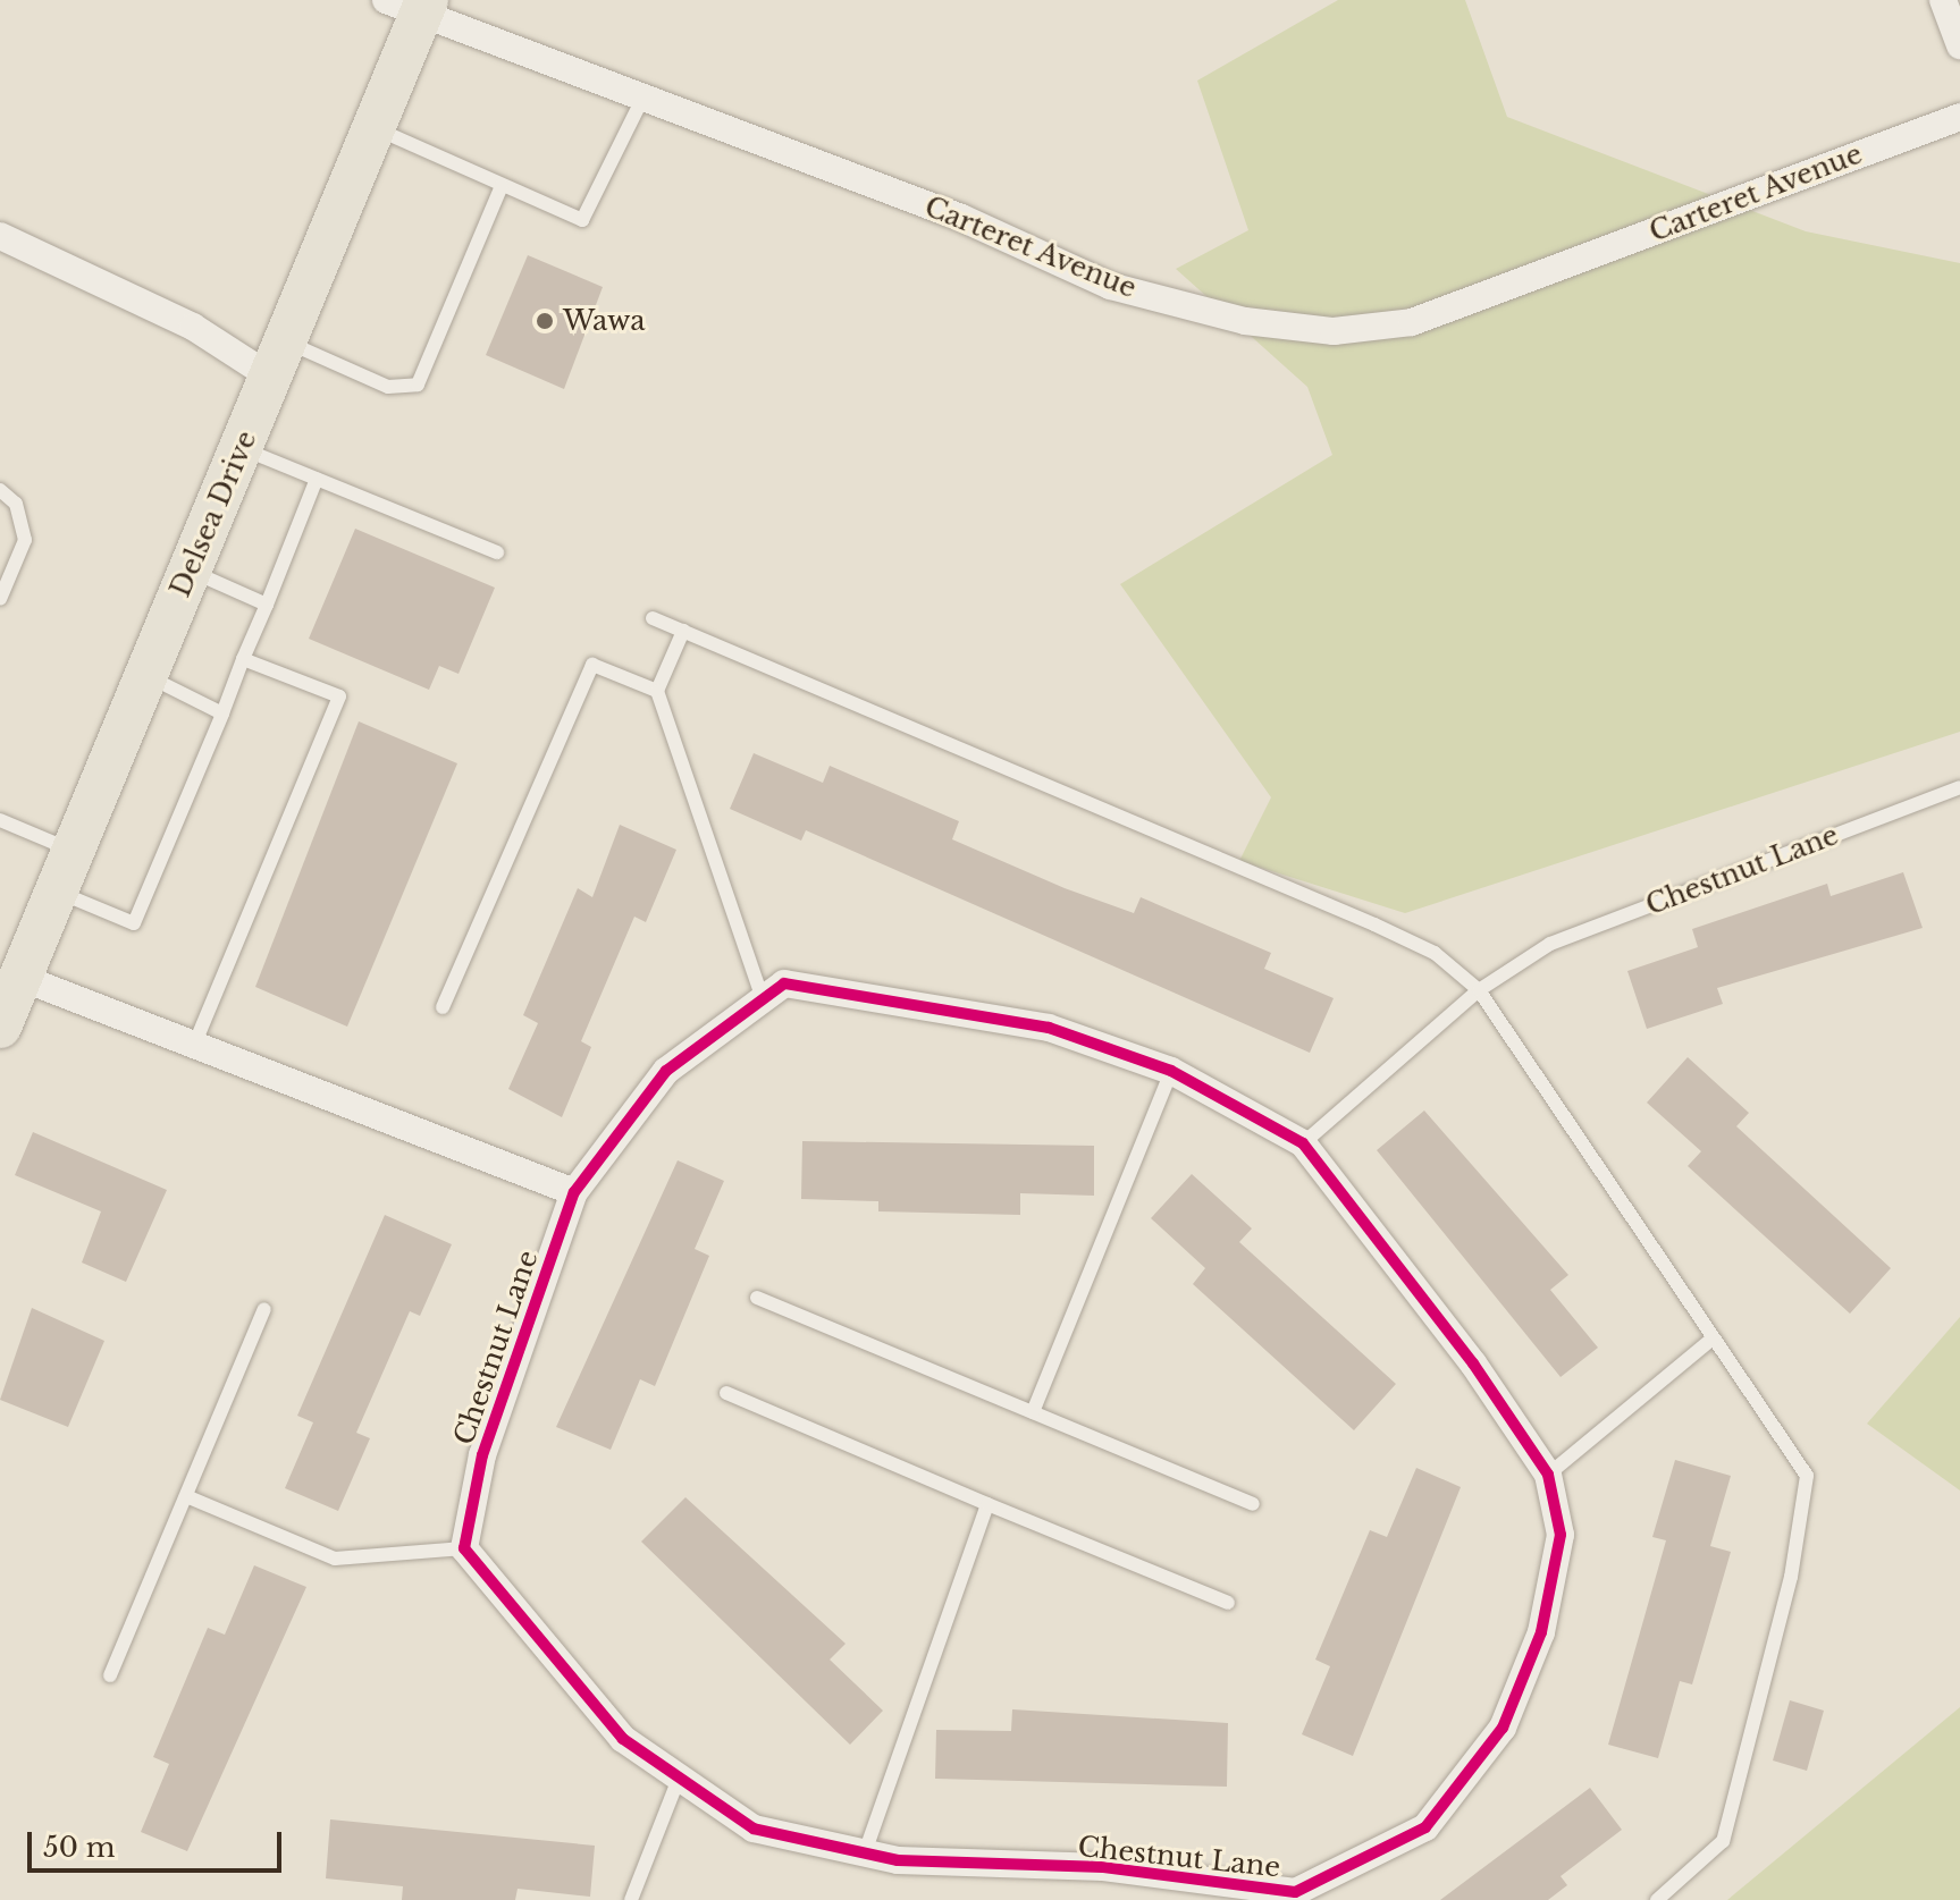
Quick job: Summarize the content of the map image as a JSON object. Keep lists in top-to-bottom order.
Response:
{
  "streets": {
    "main road": ["Delsea Drive"],
    "street": ["Carteret Avenue", "Chestnut Lane"]
  },
  "crossings": [
    ["Carteret Avenue", "Delsea Drive"]
  ],
  "places": ["Wawa"],
  "scale_bar": "50 m"
}
